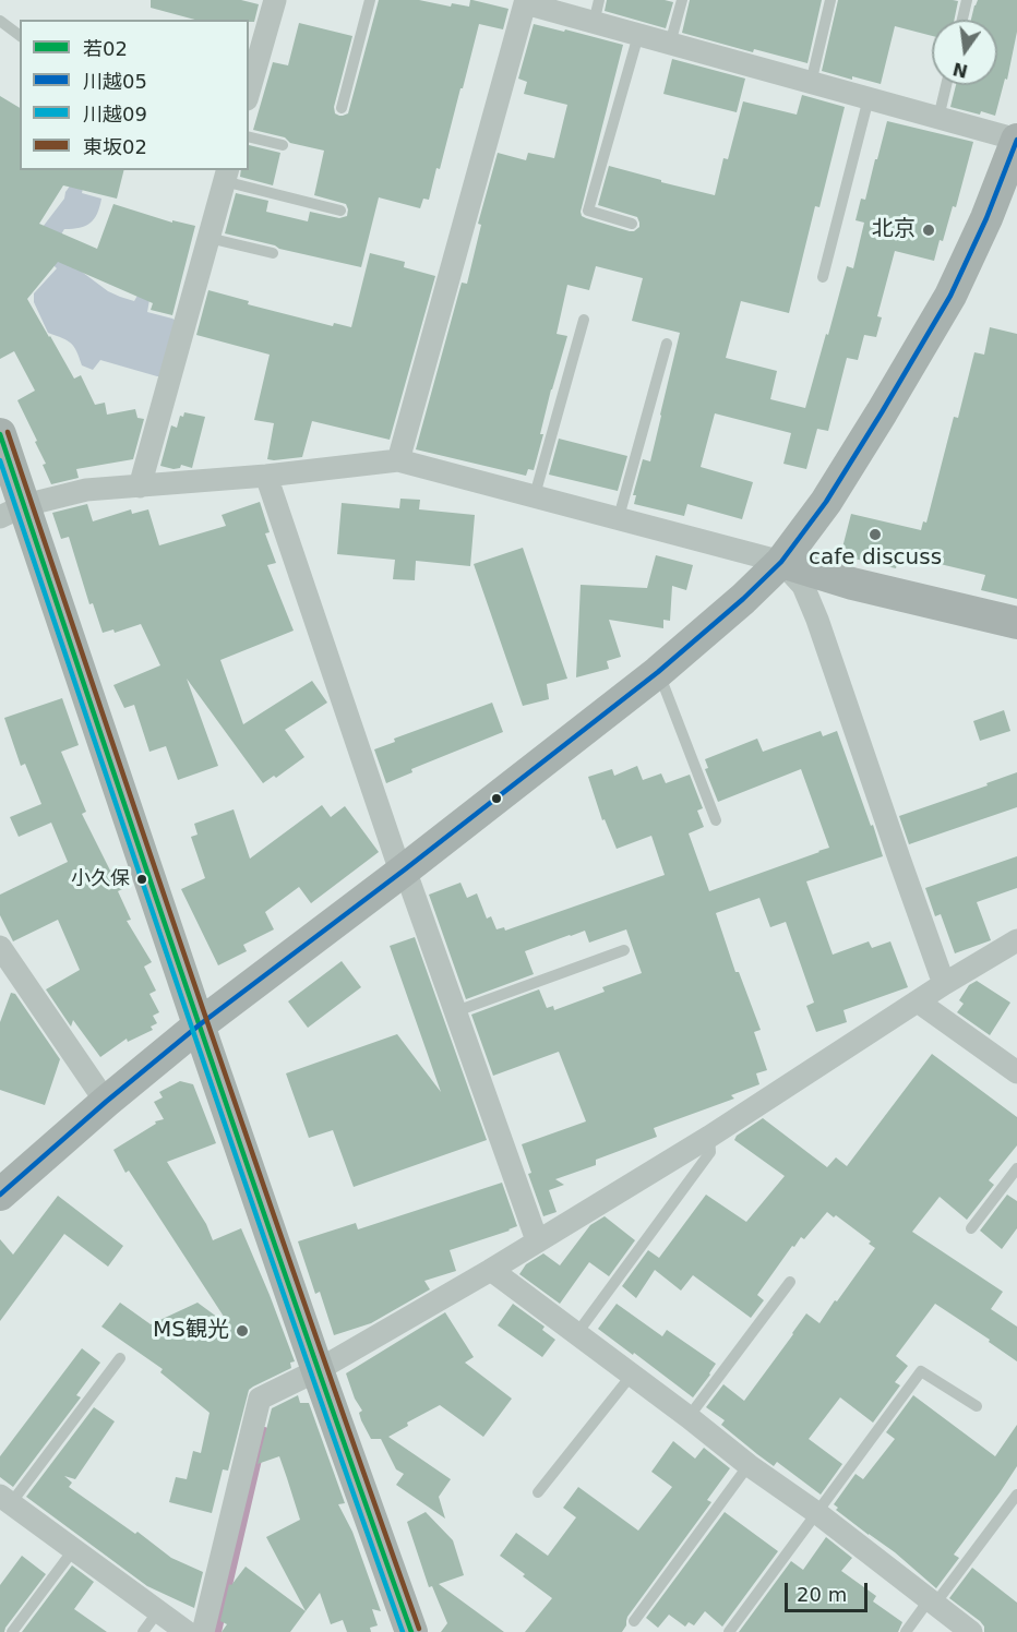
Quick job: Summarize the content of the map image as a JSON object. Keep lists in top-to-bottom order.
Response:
{
  "places": [
    "北京",
    "cafe discuss",
    "小久保",
    "MS観光"
  ],
  "lines": [
    "transit line 川越05",
    "transit line 東坂02",
    "transit line 若02",
    "transit line 川越09"
  ],
  "legend": [
    "若02",
    "川越05",
    "川越09",
    "東坂02"
  ],
  "scale_bar": "20 m",
  "north": "bottom"
}
